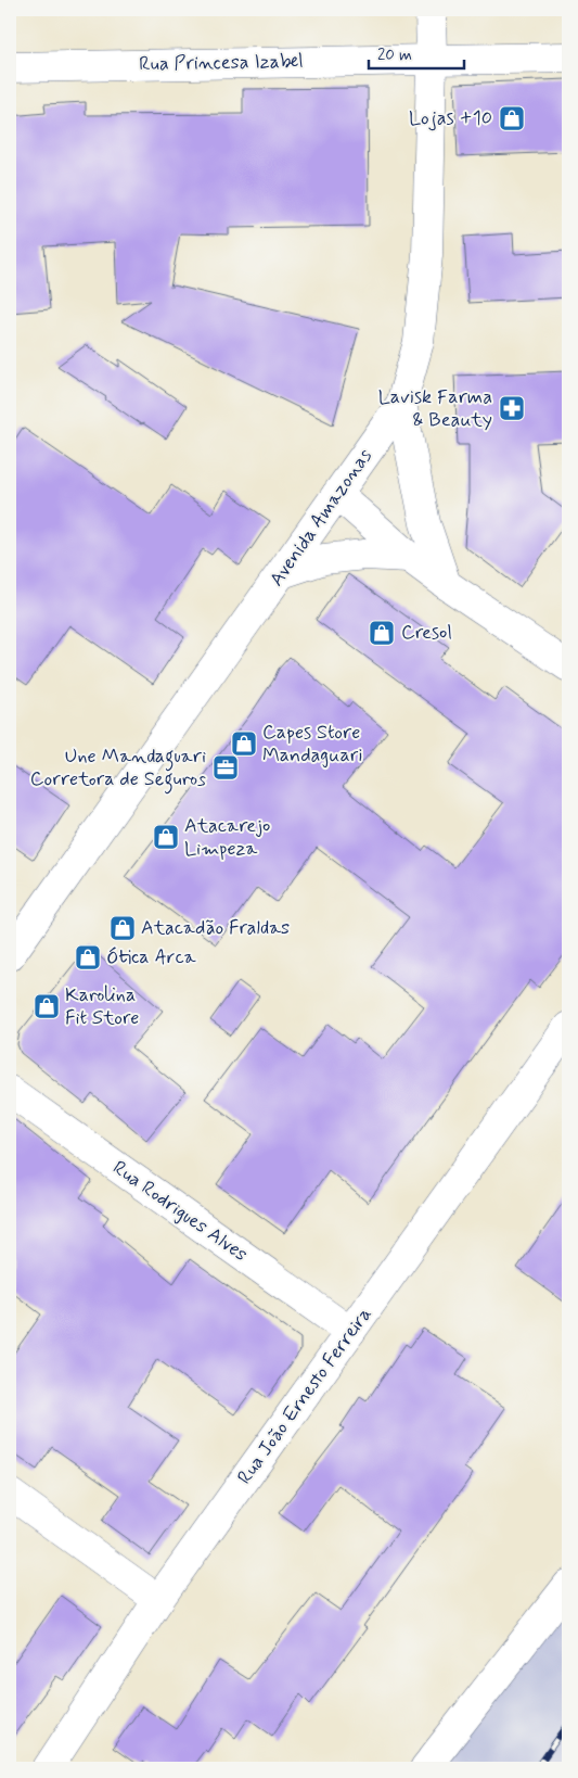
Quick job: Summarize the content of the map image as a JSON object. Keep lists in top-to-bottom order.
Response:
{
  "streets": {
    "street": [
      "Rua Princesa Izabel",
      "Avenida Amazonas",
      "Rua Rodrigues Alves",
      "Rua João Ernesto Ferreira"
    ]
  },
  "crossings": [
    ["Rua Princesa Izabel", "Avenida Amazonas"],
    ["Rua Rodrigues Alves", "Rua João Ernesto Ferreira"]
  ],
  "places": {
    "shop": [
      "Lojas +10",
      "Cresol",
      "Capes Store Mandaguari",
      "Atacarejo Limpeza",
      "Atacadão Fraldas",
      "Ótica Arca",
      "Karolina Fit Store"
    ],
    "pharmacy": ["Lavisk Farma & Beauty"],
    "office": ["Une Mandaguari Corretora de Seguros"]
  },
  "scale_bar": "20 m"
}
